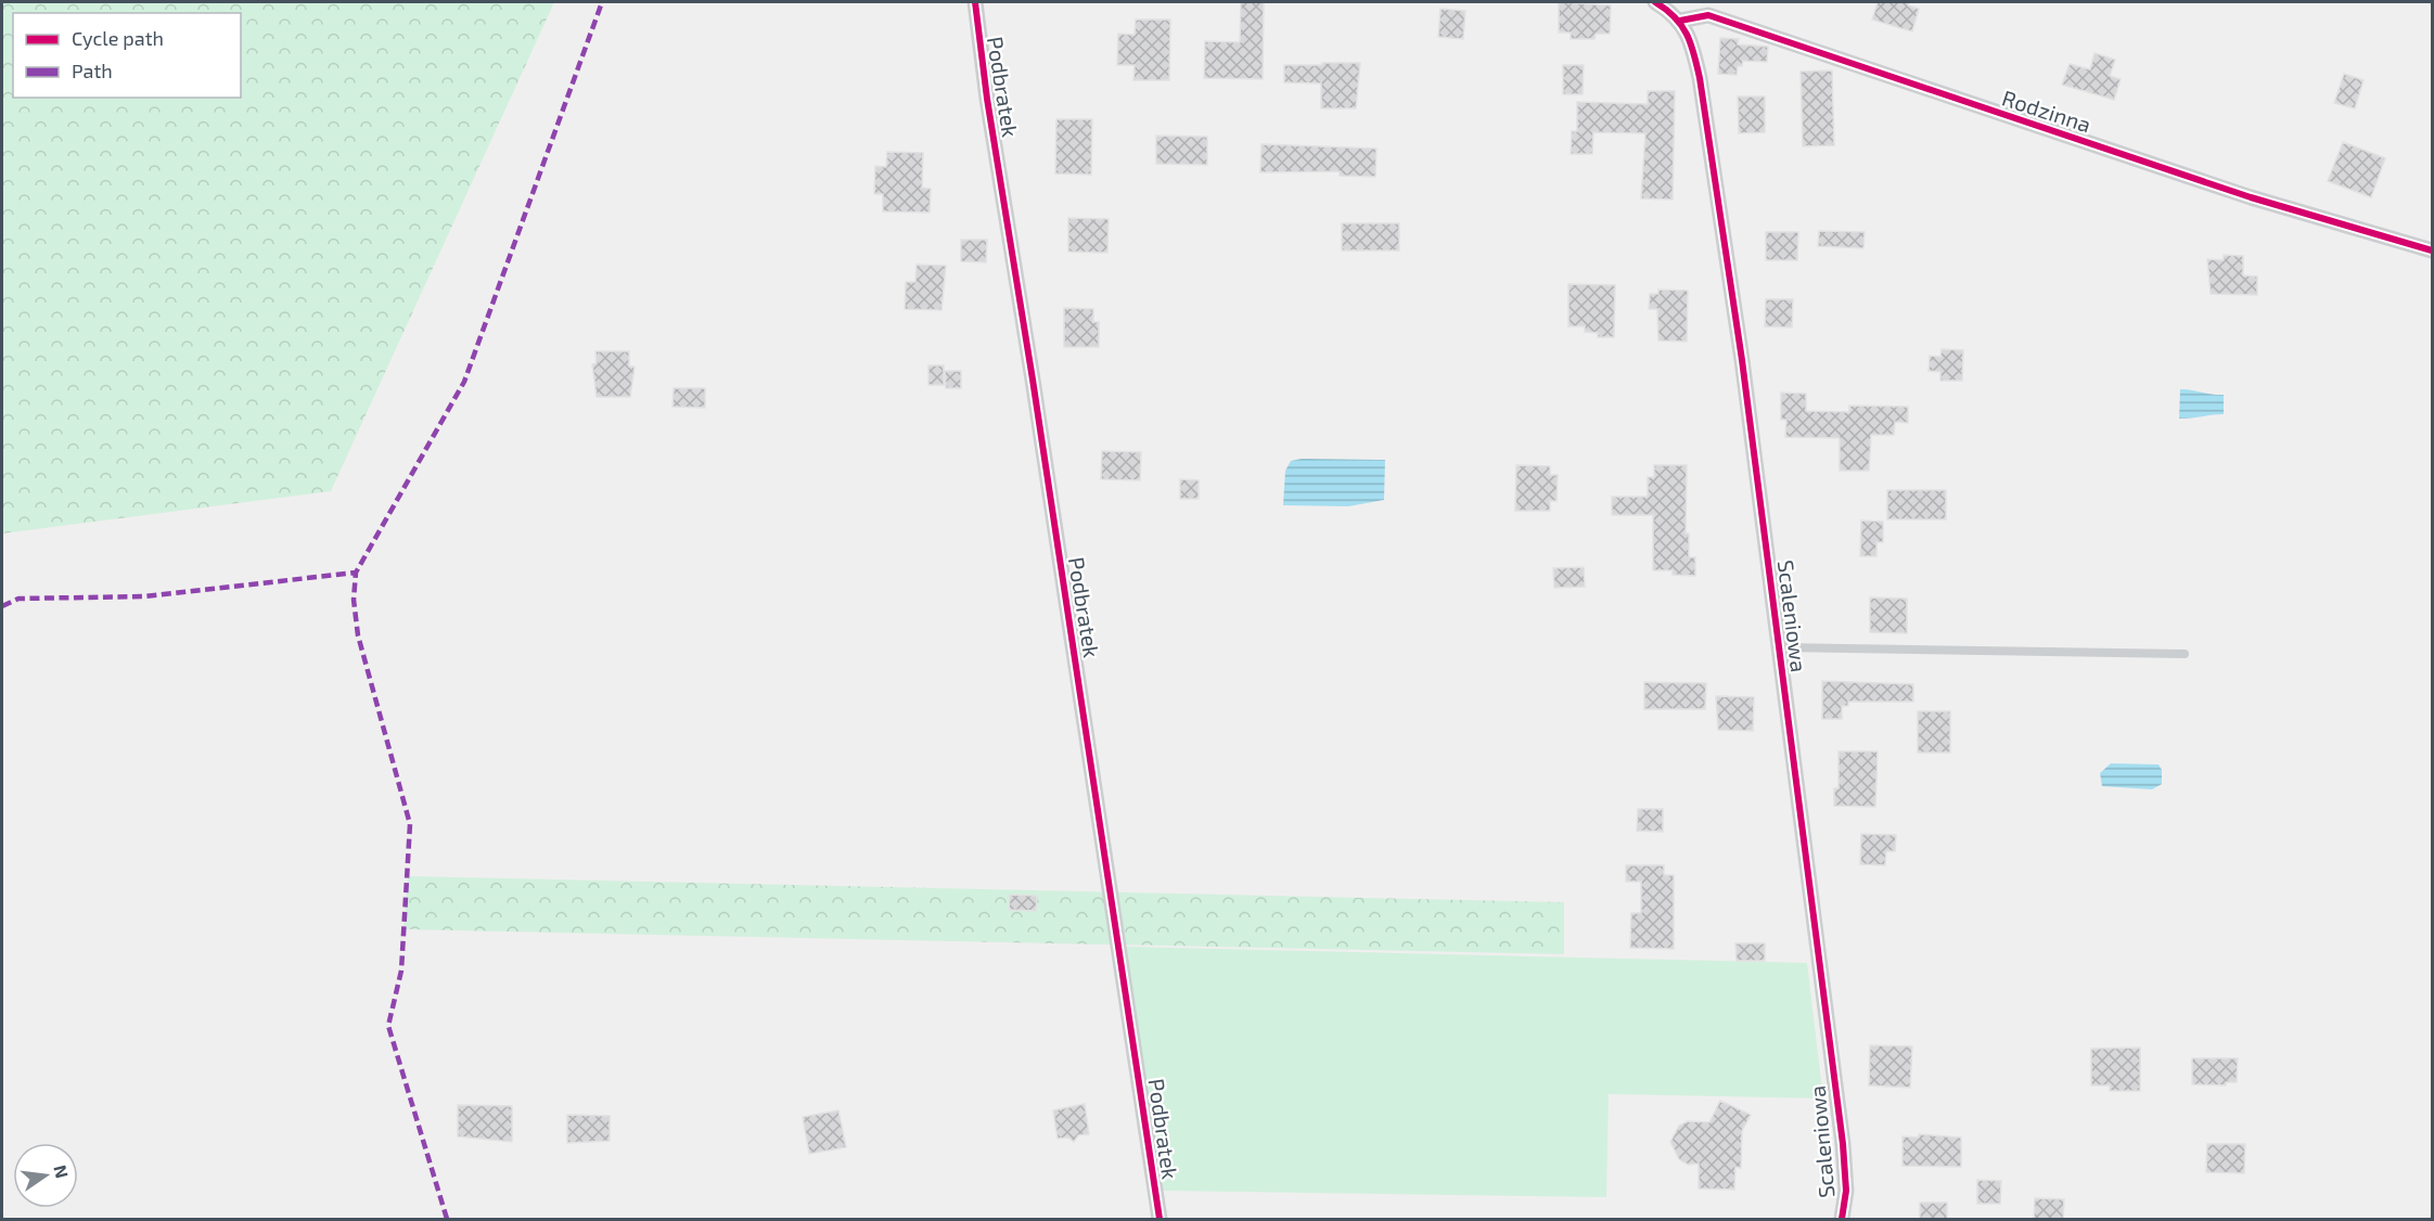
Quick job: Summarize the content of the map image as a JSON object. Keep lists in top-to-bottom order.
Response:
{
  "streets": {
    "street": ["Podbratek", "Rodzinna", "Scaleniowa"]
  },
  "crossings": [
    ["Rodzinna", "Scaleniowa"]
  ],
  "legend": ["Cycle path", "Path"],
  "north": "right"
}
